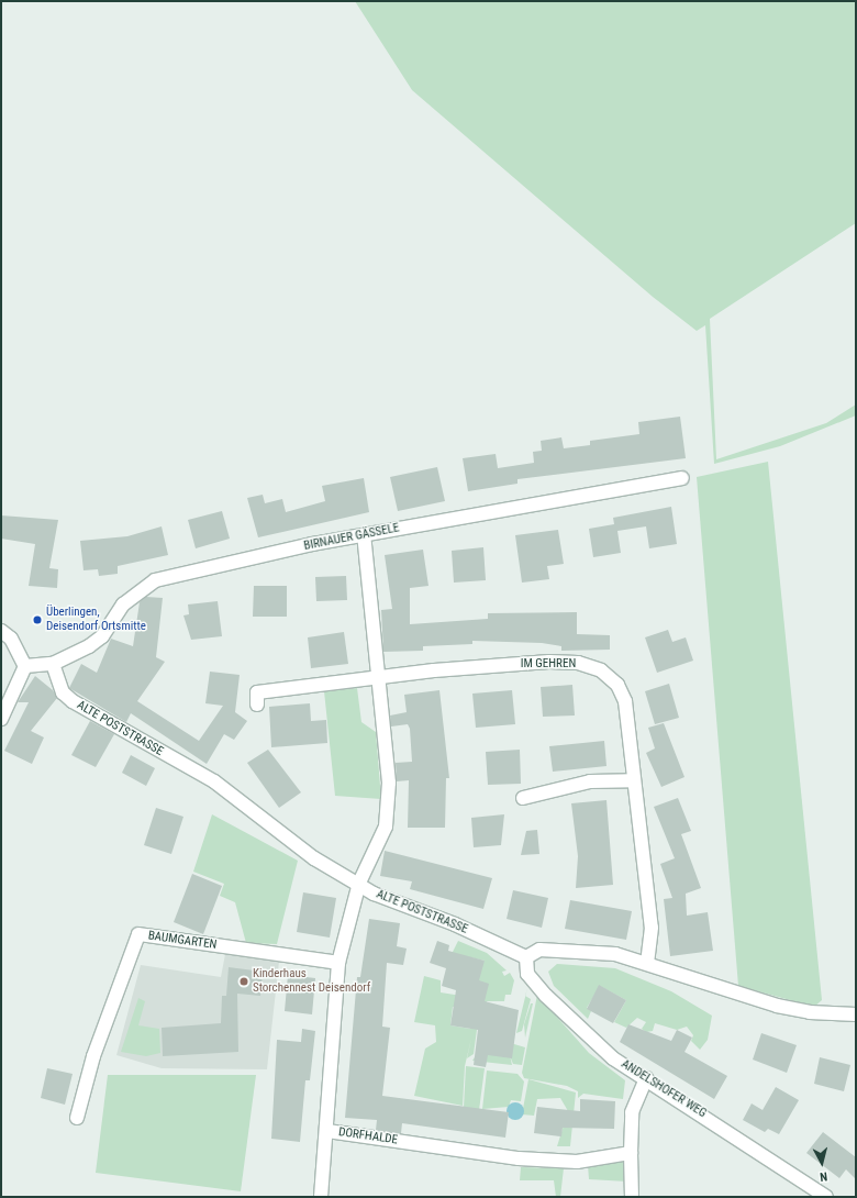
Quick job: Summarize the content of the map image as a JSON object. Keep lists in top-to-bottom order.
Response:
{
  "streets": {
    "street": [
      "BIRNAUER GÄSSELE",
      "IM GEHREN",
      "ALTE POSTSTRASSE",
      "BAUMGARTEN",
      "ANDELSHOFER WEG",
      "DORFHALDE"
    ]
  },
  "crossings": [
    ["BIRNAUER GÄSSELE", "ALTE POSTSTRASSE"],
    ["ALTE POSTSTRASSE", "ANDELSHOFER WEG"],
    ["ALTE POSTSTRASSE", "DORFHALDE"],
    ["BAUMGARTEN", "DORFHALDE"]
  ],
  "places": ["Überlingen, Deisendorf Ortsmitte", "Kinderhaus Storchennest Deisendorf"],
  "north": "bottom"
}
